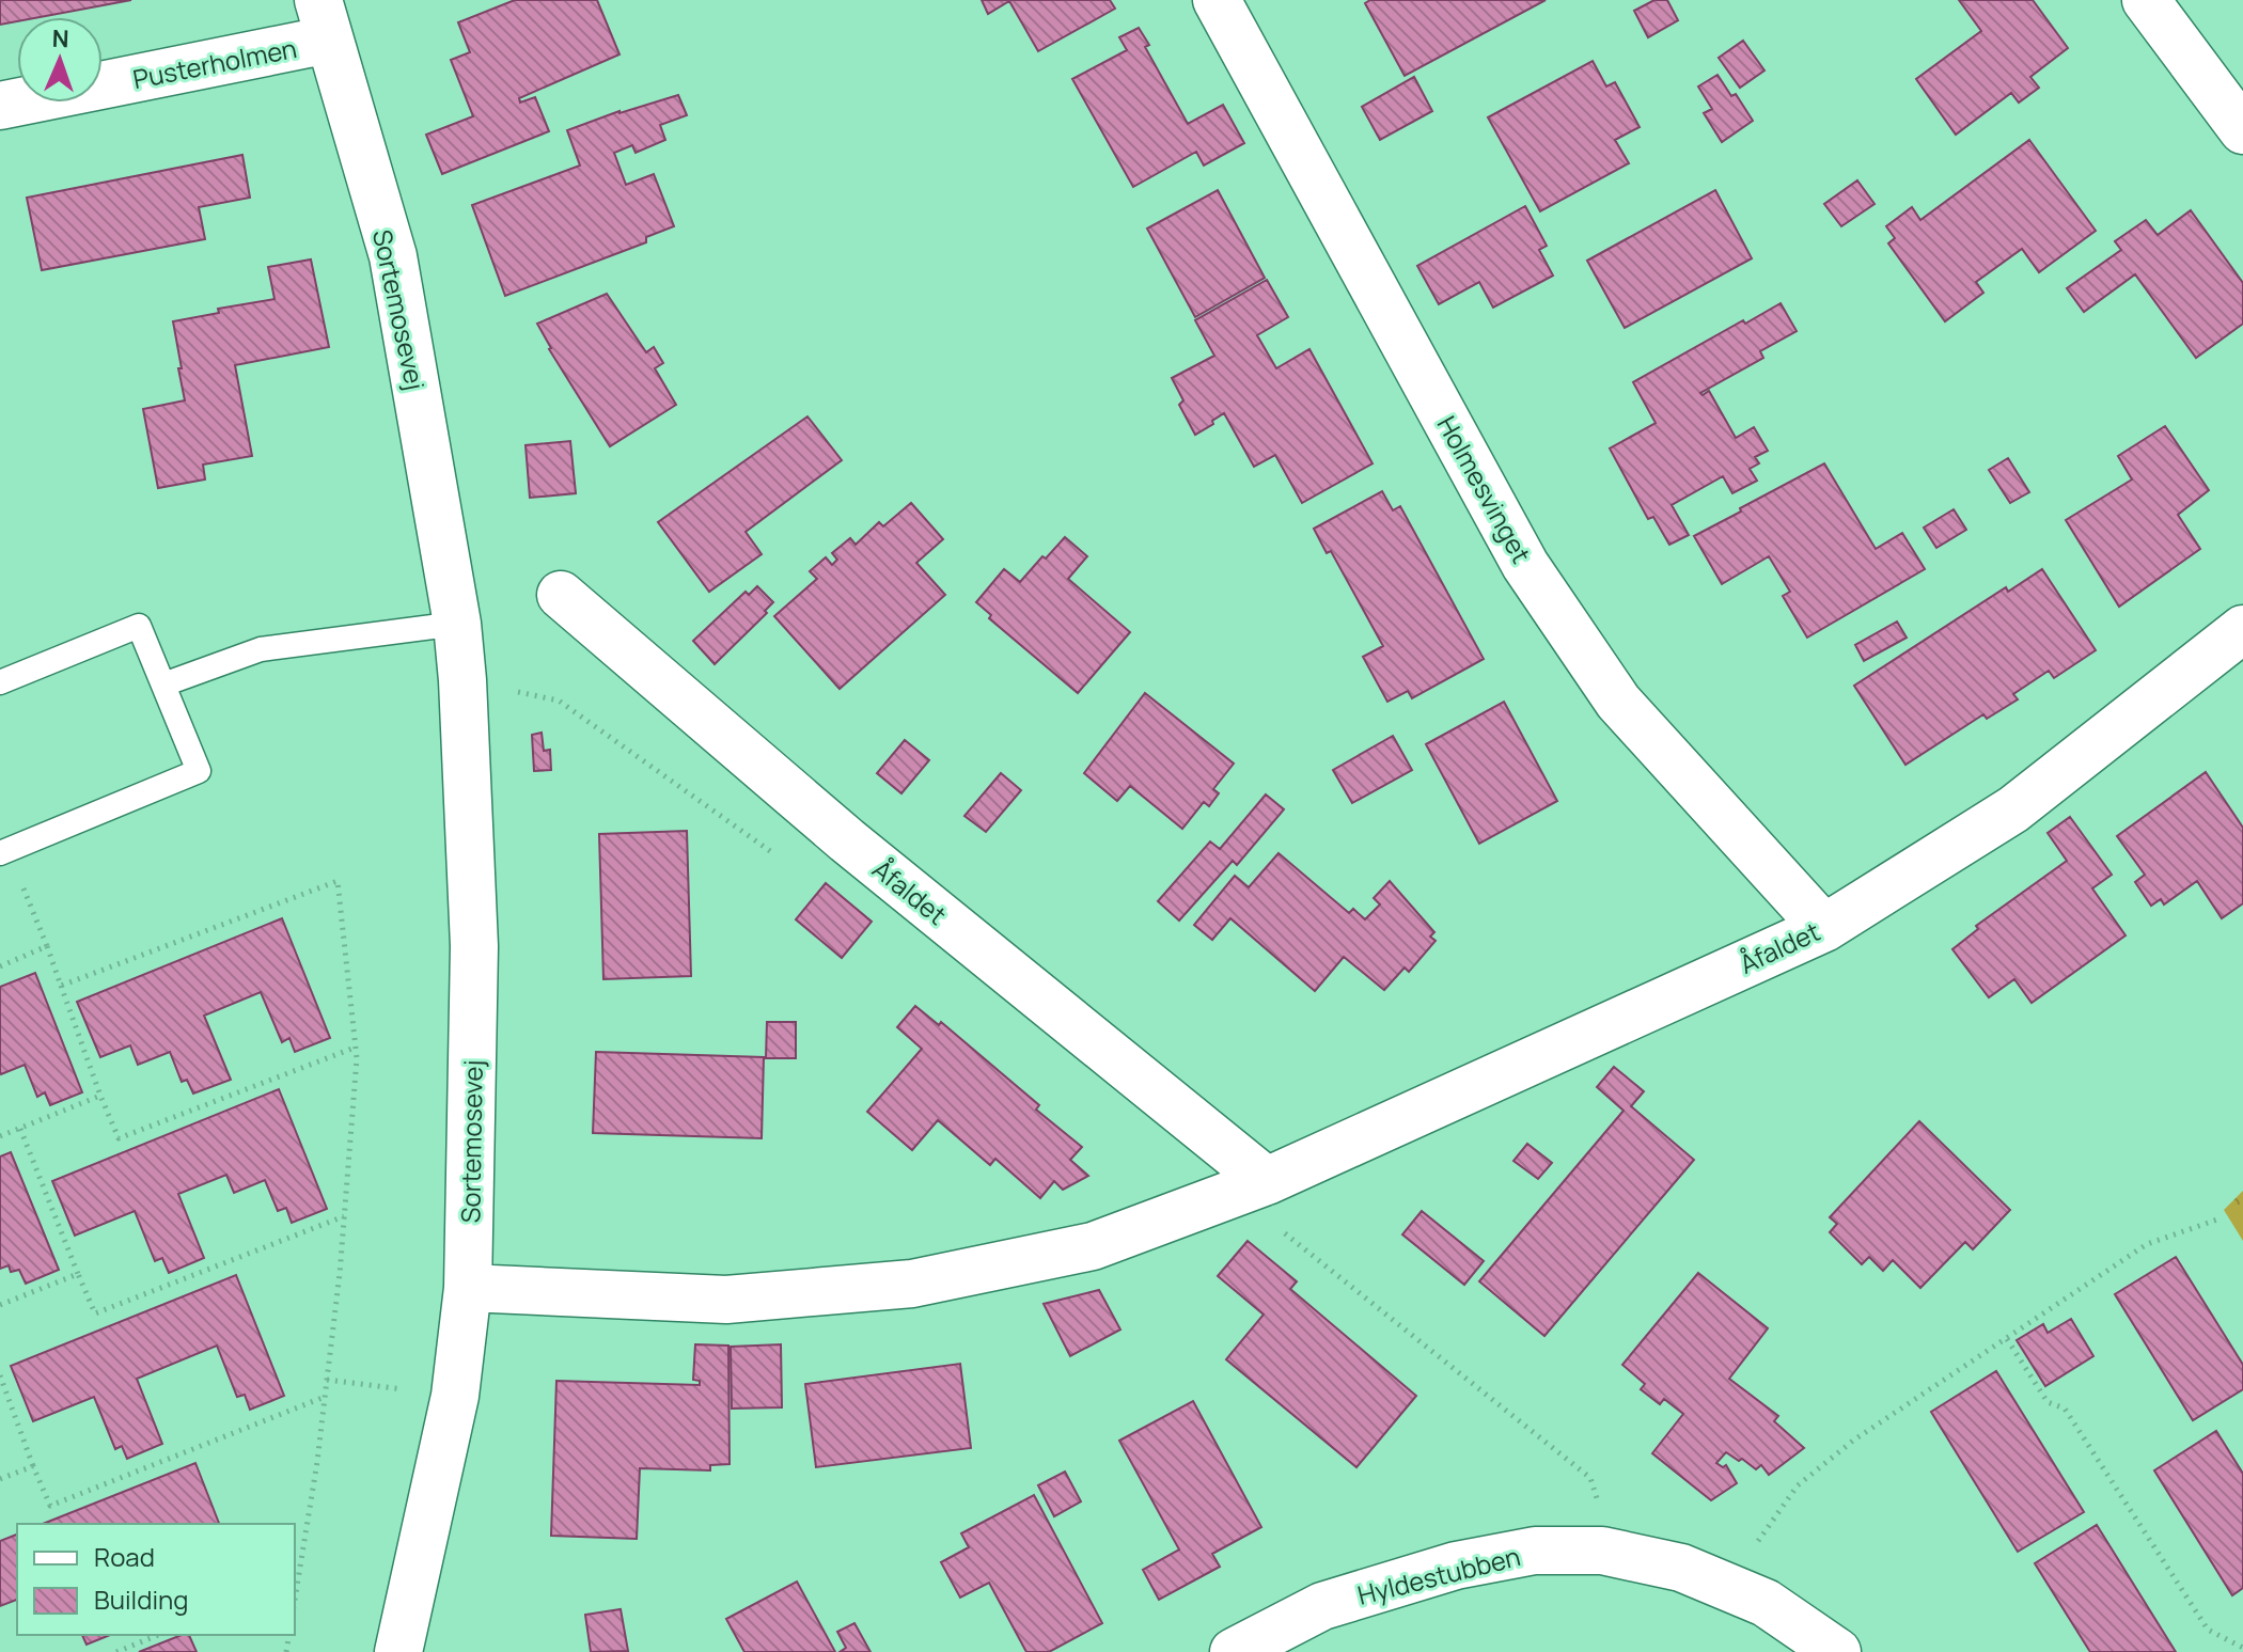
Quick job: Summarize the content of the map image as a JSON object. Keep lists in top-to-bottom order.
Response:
{
  "streets": {
    "street": [
      "Pusterholmen",
      "Sortemosevej",
      "Holmesvinget",
      "Åfaldet",
      "Hyldestubben"
    ]
  },
  "crossings": [
    ["Pusterholmen", "Sortemosevej"],
    ["Sortemosevej", "Åfaldet"],
    ["Holmesvinget", "Åfaldet"]
  ],
  "legend": ["Road", "Building"],
  "north": "top"
}
